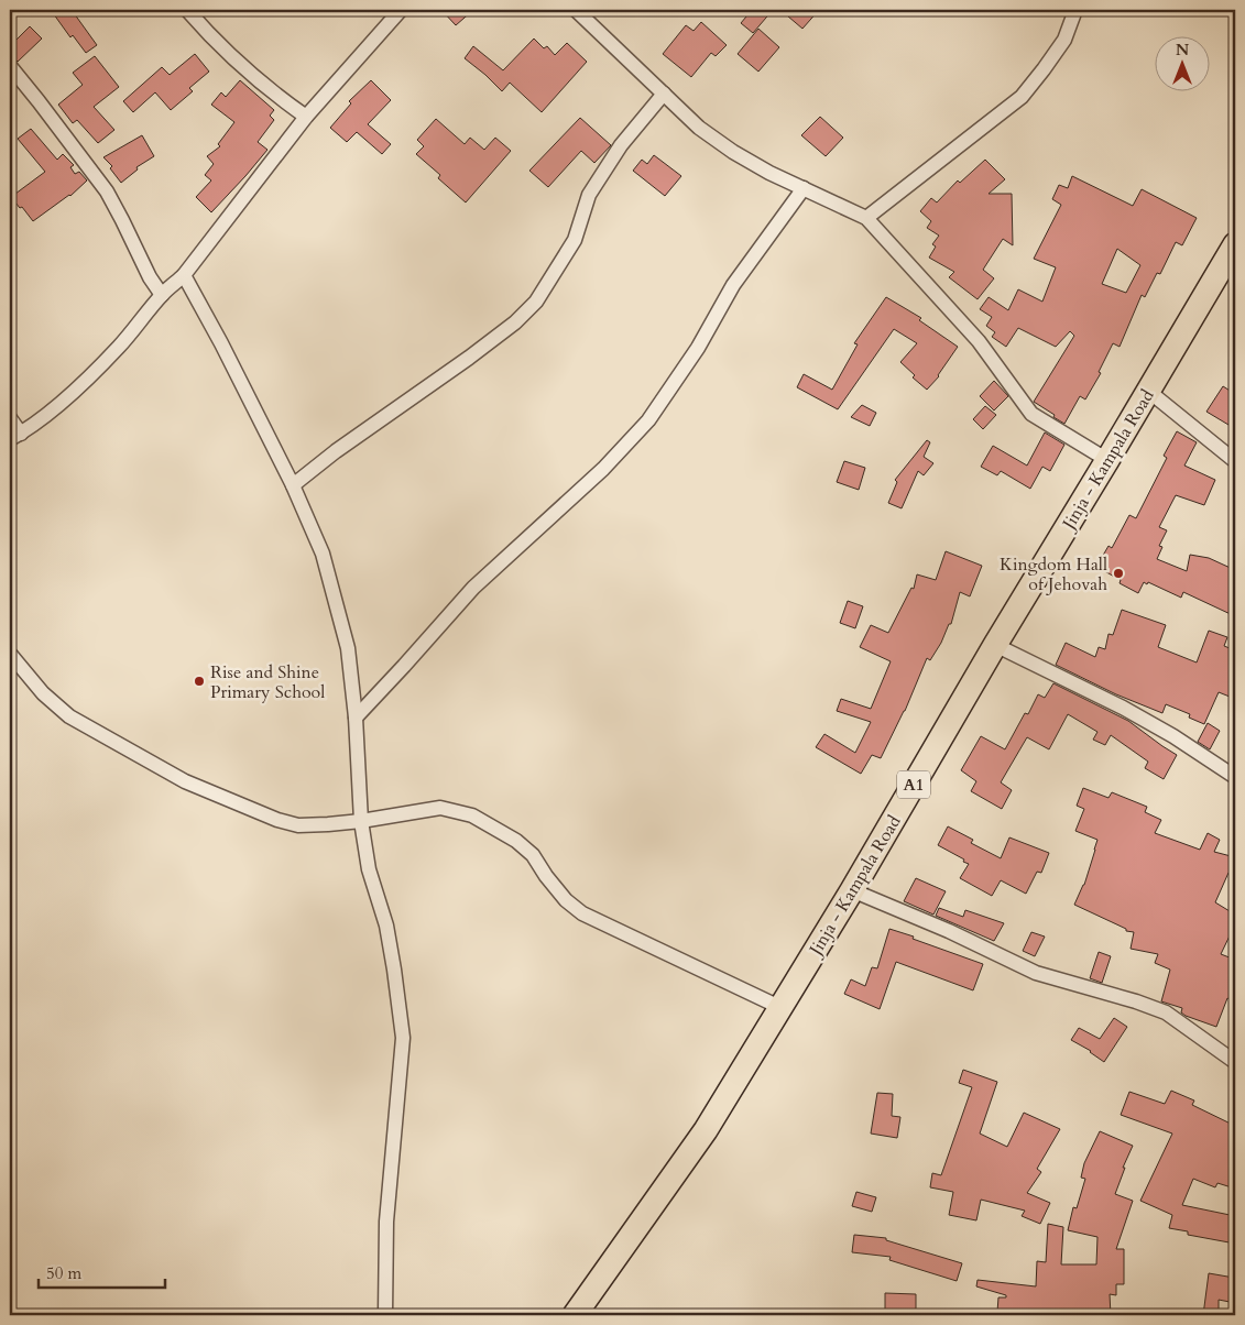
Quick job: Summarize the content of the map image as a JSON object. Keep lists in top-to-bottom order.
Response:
{
  "streets": {
    "highway": ["Jinja - Kampala Road", "A1"]
  },
  "places": ["Kingdom Hall of Jehovah", "Rise and Shine Primary School"],
  "scale_bar": "50 m",
  "north": "top"
}
